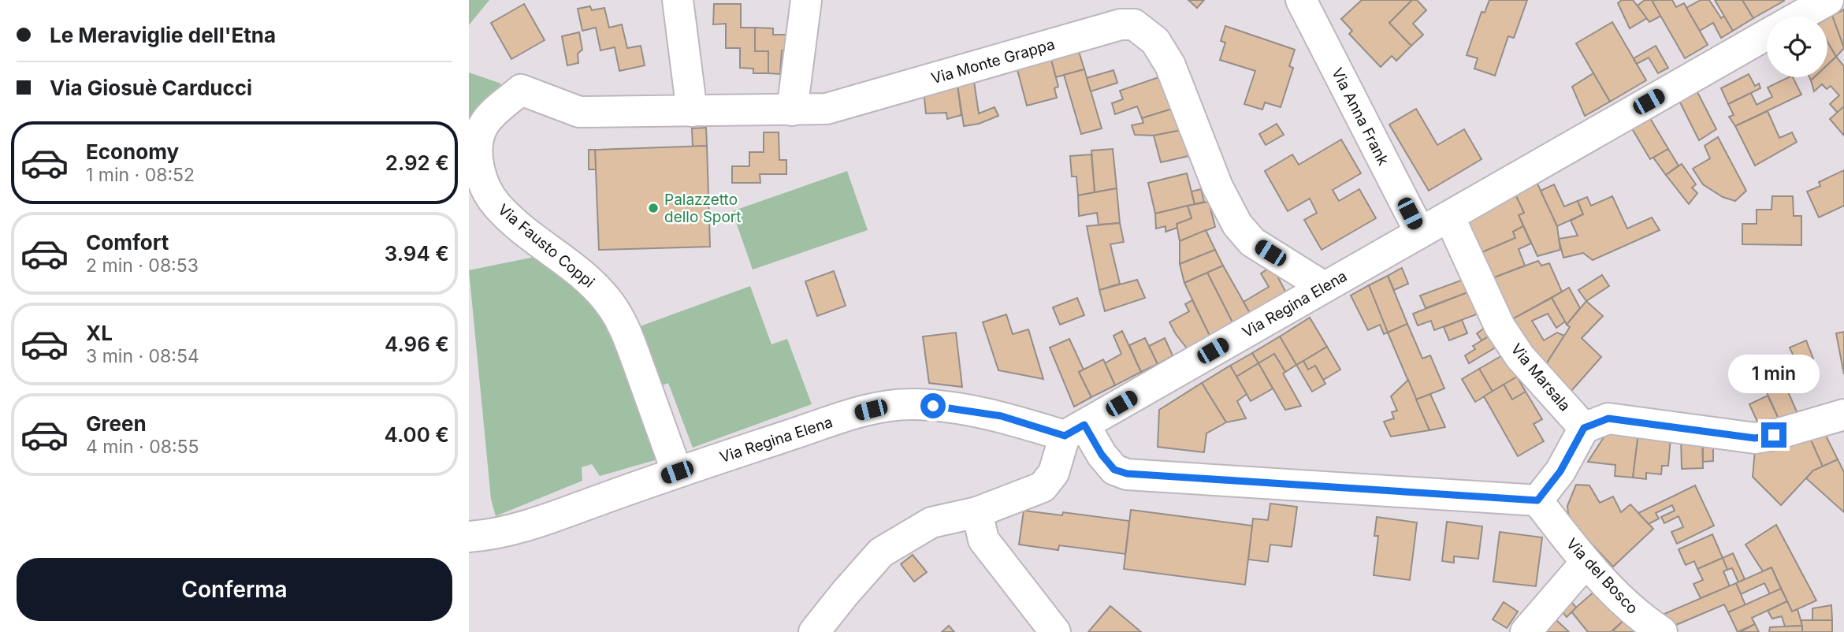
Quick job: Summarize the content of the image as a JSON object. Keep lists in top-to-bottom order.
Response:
{
  "streets": {
    "street": [
      "Via Monte Grappa",
      "Via Anna Frank",
      "Via Fausto Coppi",
      "Via Regina Elena",
      "Via Marsala",
      "Via del Bosco"
    ]
  },
  "crossings": [
    ["Via Monte Grappa", "Via Fausto Coppi"],
    ["Via Monte Grappa", "Via Regina Elena"],
    ["Via Anna Frank", "Via Regina Elena"],
    ["Via Fausto Coppi", "Via Regina Elena"],
    ["Via Regina Elena", "Via Marsala"]
  ],
  "places": ["Palazzetto dello Sport"],
  "page": {
    "banner": ["Le Meraviglie dell'Etna", "Via Giosuè Carducci"],
    "list": [
      {
        "name": "Economy",
        "note": "1 min · 08:52",
        "value": "2.92 €"
      },
      {
        "name": "Comfort",
        "note": "2 min · 08:53",
        "value": "3.94 €"
      },
      {
        "name": "XL",
        "note": "3 min · 08:54",
        "value": "4.96 €"
      },
      {
        "name": "Green",
        "note": "4 min · 08:55",
        "value": "4.00 €"
      }
    ],
    "bubble": "1 min",
    "buttons": "Conferma"
  }
}
